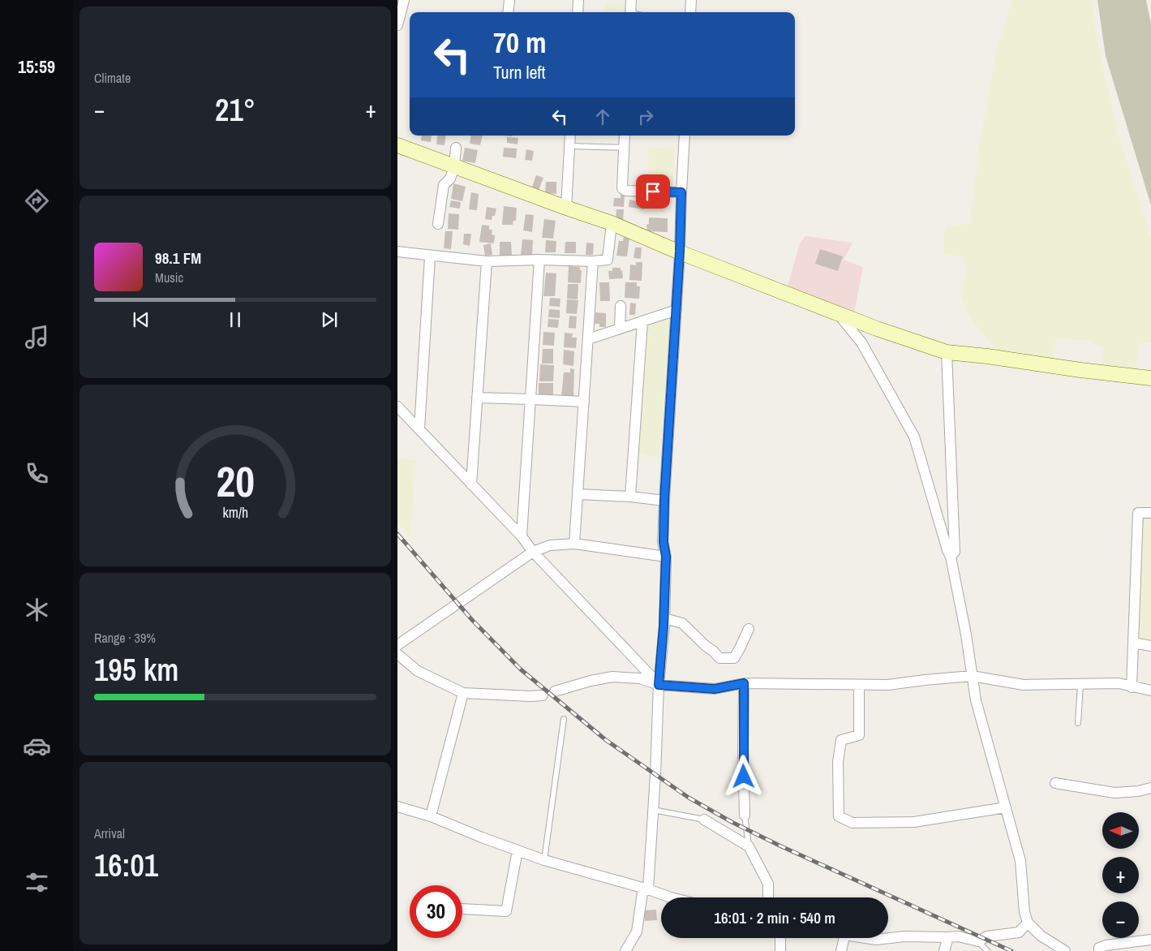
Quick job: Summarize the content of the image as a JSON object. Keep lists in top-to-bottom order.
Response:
{
  "north": "left",
  "page": {
    "tabs": "15:59",
    "tile": [
      "Climate",
      ["Range · 39%", "195 km"],
      ["Arrival", "16:01"]
    ],
    "turn": ["70 m", "Turn left"],
    "heat": ["−", "21°", "+"],
    "song": ["98.1 FM", "Music"],
    "map_buttons": ["+", "−"],
    "limit": "30",
    "trip": "16:01 · 2 min · 540 m",
    "gauge": ["20", "km/h"]
  }
}
